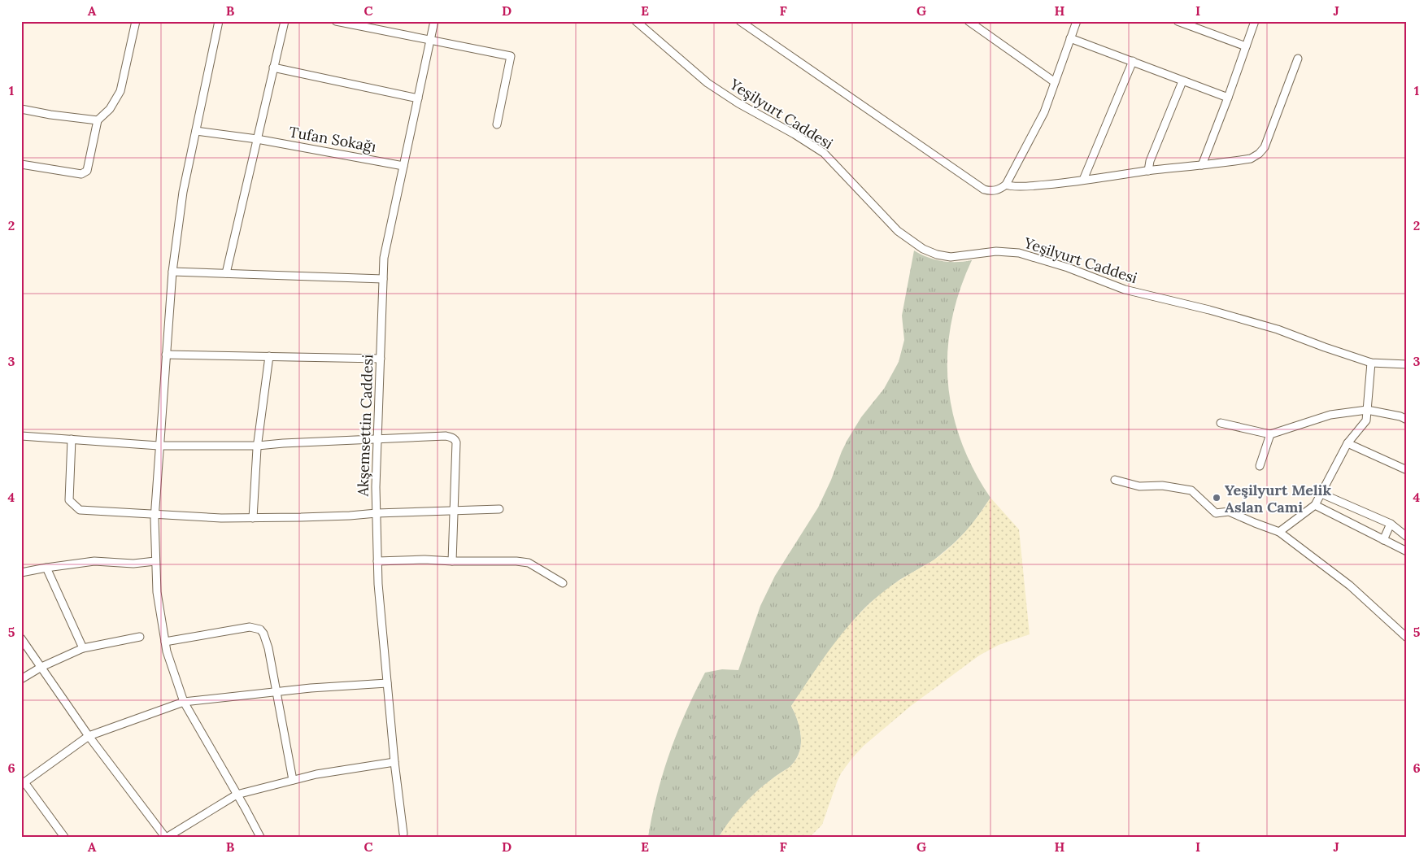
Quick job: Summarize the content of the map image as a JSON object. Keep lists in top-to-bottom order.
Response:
{
  "streets": {
    "street": ["Yeşilyurt Caddesi", "Tufan Sokağı", "Akşemsettin Caddesi"]
  },
  "crossings": [
    ["Tufan Sokağı", "Akşemsettin Caddesi"]
  ],
  "places": ["Yeşilyurt Melik Aslan Cami"],
  "grid": {
    "columns": [
      "A",
      "B",
      "C",
      "D",
      "E",
      "F",
      "G",
      "H",
      "I",
      "J"
    ],
    "rows": [
      "1",
      "2",
      "3",
      "4",
      "5",
      "6"
    ]
  }
}
